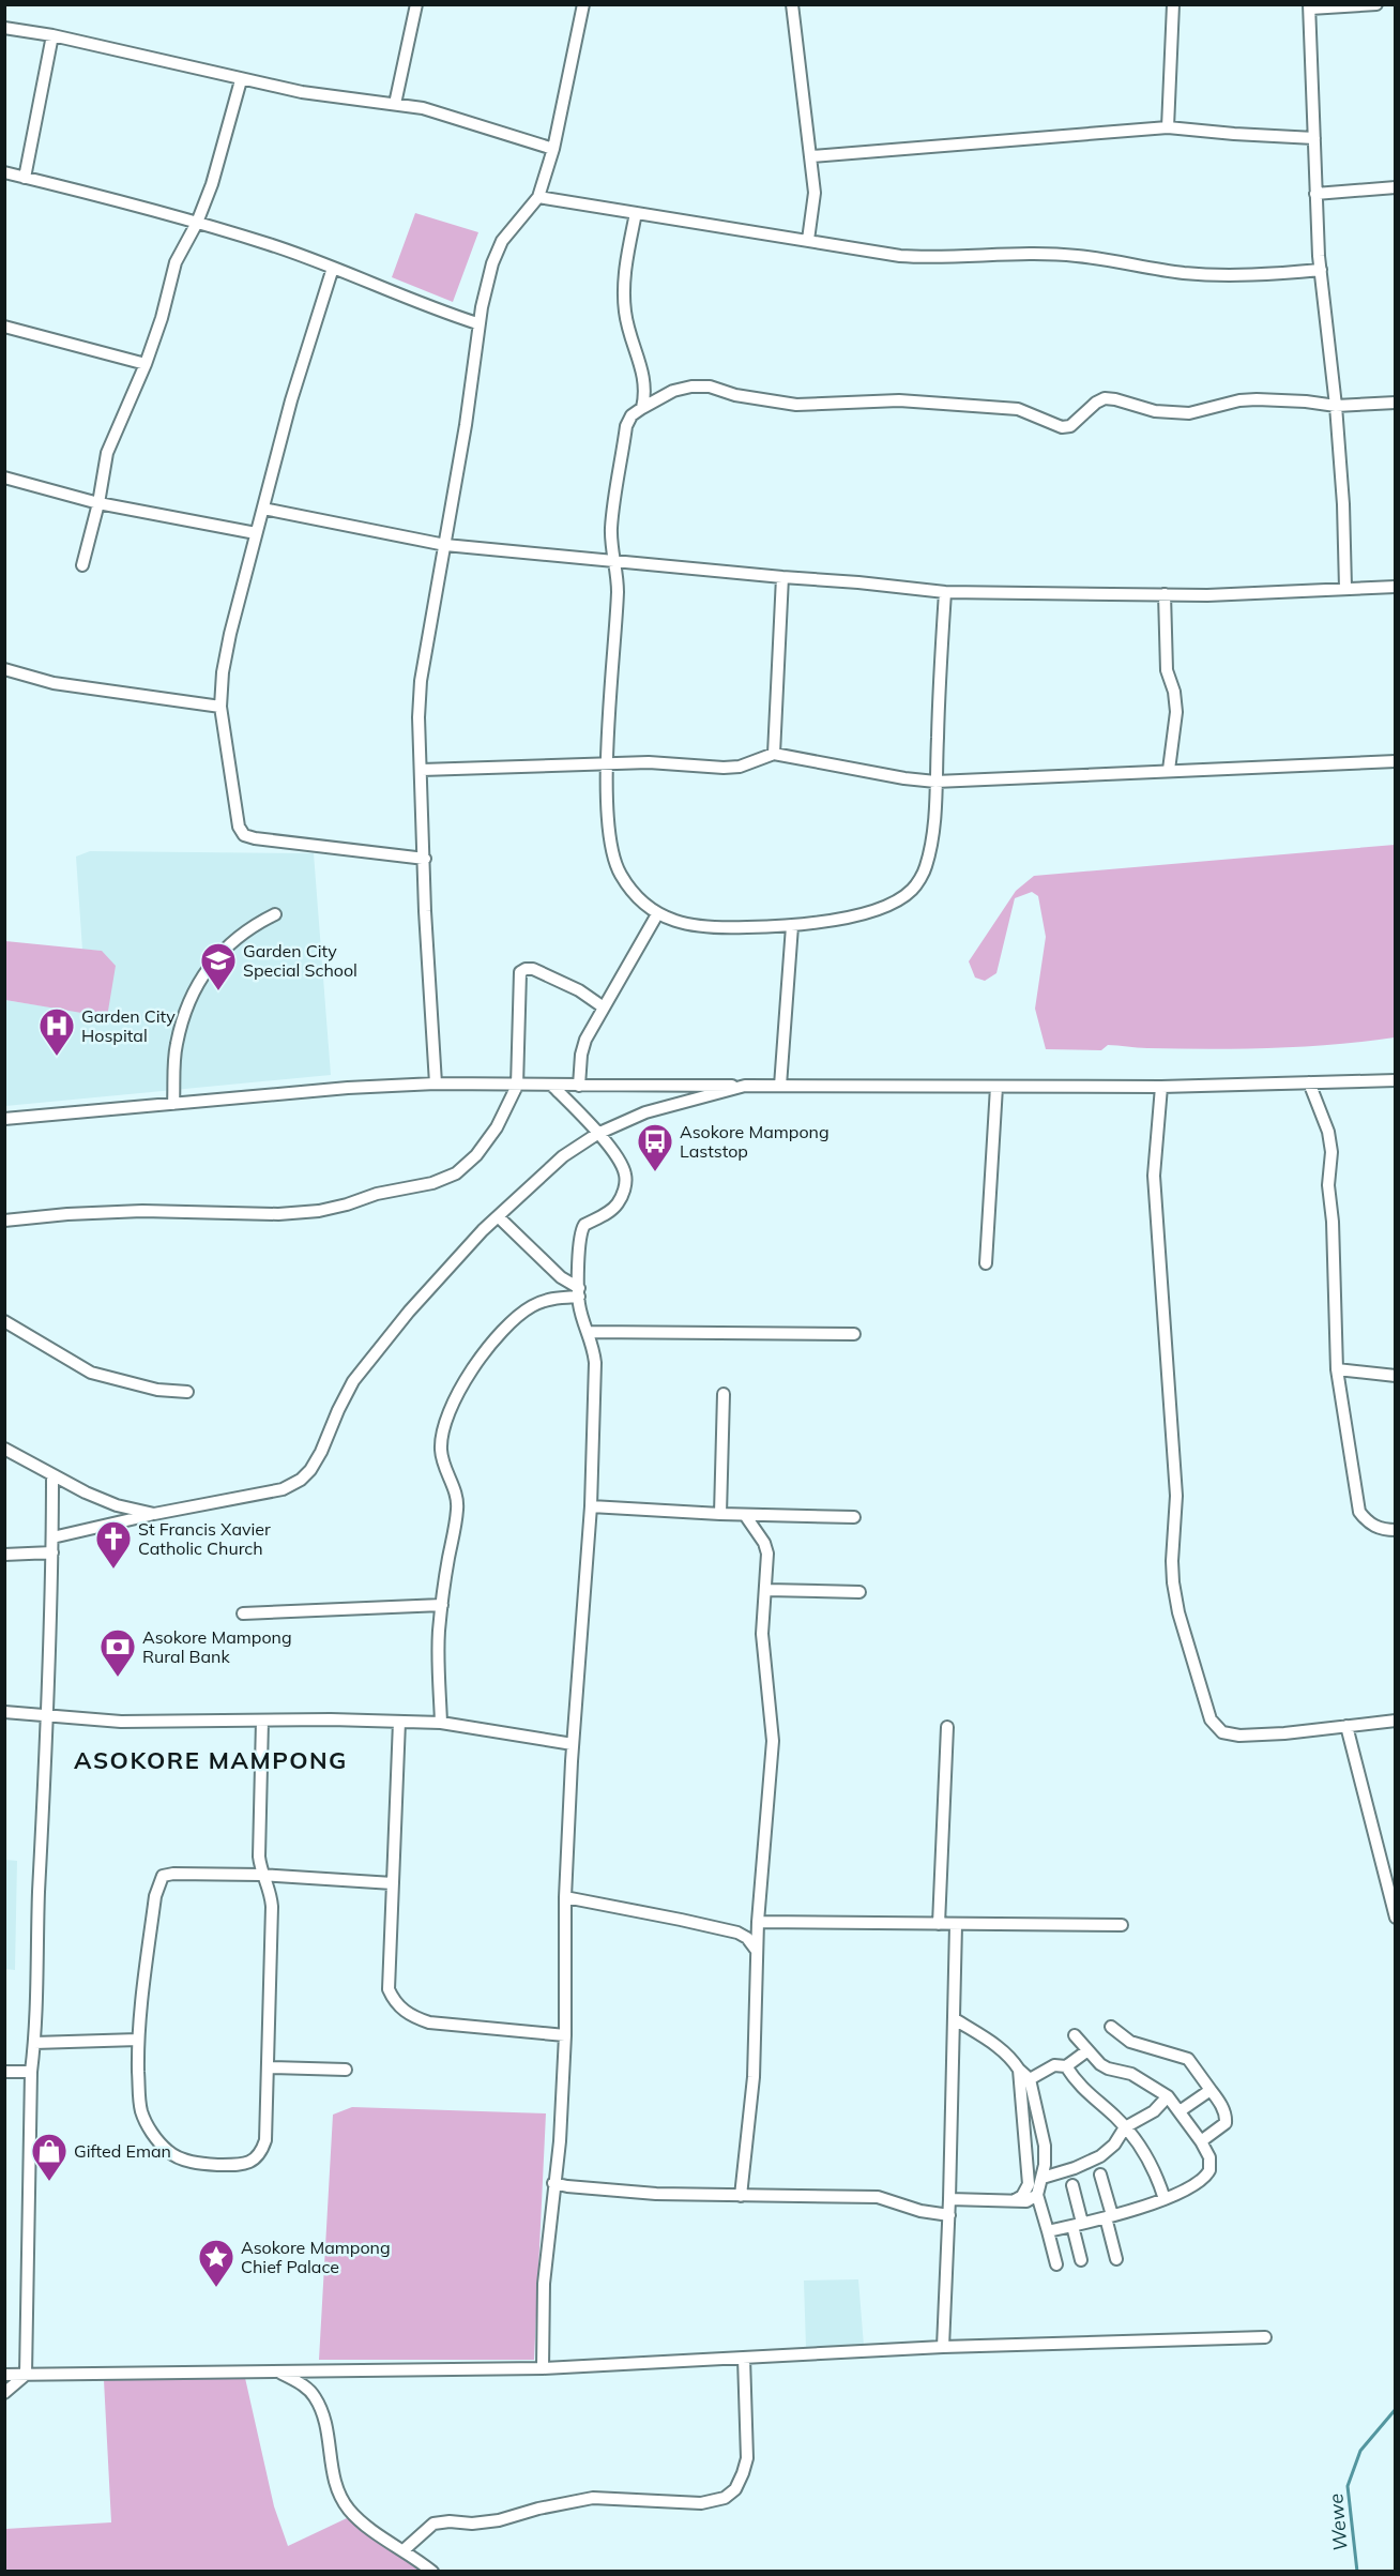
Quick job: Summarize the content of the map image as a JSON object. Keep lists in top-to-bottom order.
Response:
{
  "districts": ["ASOKORE MAMPONG"],
  "water": ["Wewe"],
  "places": {
    "school or university": ["Garden City Special School"],
    "hospital": ["Garden City Hospital"],
    "bus stop": ["Asokore Mampong Laststop"],
    "church": ["St Francis Xavier Catholic Church"],
    "bank": ["Asokore Mampong Rural Bank"],
    "shop": ["Gifted Eman"],
    "place": ["Asokore Mampong Chief Palace"]
  }
}
